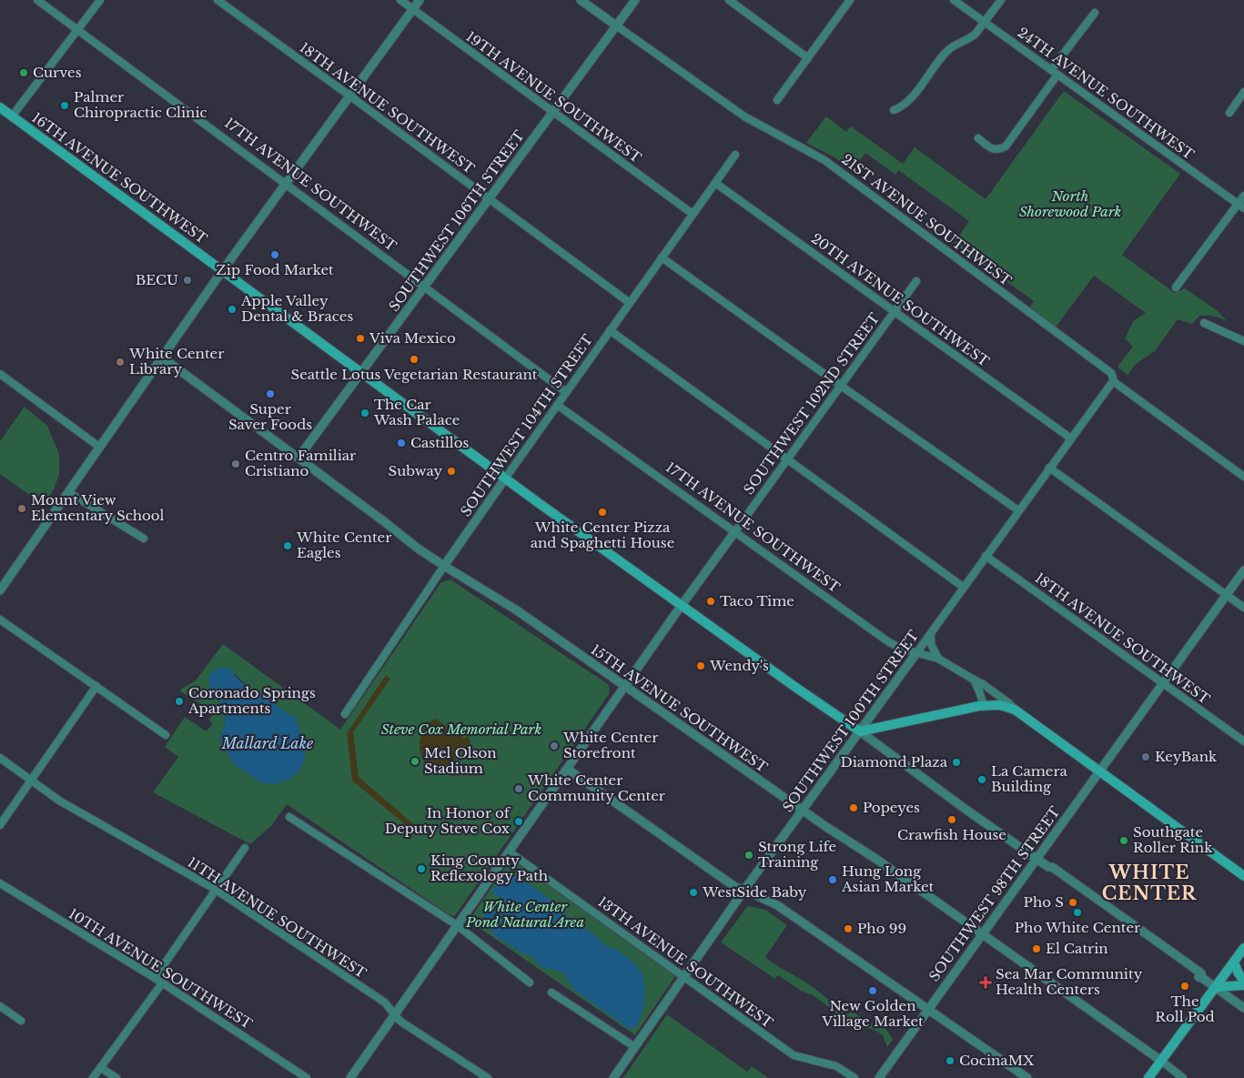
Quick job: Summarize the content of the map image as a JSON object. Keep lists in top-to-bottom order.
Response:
{
  "streets": {
    "main road": ["16TH AVENUE SOUTHWEST", "17TH AVENUE SOUTHWEST"],
    "street": [
      "24TH AVENUE SOUTHWEST",
      "19TH AVENUE SOUTHWEST",
      "18TH AVENUE SOUTHWEST",
      "21ST AVENUE SOUTHWEST",
      "SOUTHWEST 106TH STREET",
      "20TH AVENUE SOUTHWEST",
      "SOUTHWEST 102ND STREET",
      "SOUTHWEST 104TH STREET",
      "15TH AVENUE SOUTHWEST",
      "SOUTHWEST 100TH STREET",
      "SOUTHWEST 98TH STREET",
      "11TH AVENUE SOUTHWEST",
      "13TH AVENUE SOUTHWEST",
      "10TH AVENUE SOUTHWEST"
    ]
  },
  "crossings": [
    ["19TH AVENUE SOUTHWEST", "SOUTHWEST 106TH STREET"],
    ["19TH AVENUE SOUTHWEST", "SOUTHWEST 104TH STREET"],
    ["18TH AVENUE SOUTHWEST", "SOUTHWEST 106TH STREET"],
    ["18TH AVENUE SOUTHWEST", "SOUTHWEST 104TH STREET"],
    ["18TH AVENUE SOUTHWEST", "SOUTHWEST 100TH STREET"],
    ["18TH AVENUE SOUTHWEST", "SOUTHWEST 98TH STREET"],
    ["16TH AVENUE SOUTHWEST", "17TH AVENUE SOUTHWEST"],
    ["16TH AVENUE SOUTHWEST", "SOUTHWEST 106TH STREET"],
    ["16TH AVENUE SOUTHWEST", "SOUTHWEST 102ND STREET"],
    ["16TH AVENUE SOUTHWEST", "SOUTHWEST 104TH STREET"],
    ["16TH AVENUE SOUTHWEST", "SOUTHWEST 100TH STREET"],
    ["17TH AVENUE SOUTHWEST", "SOUTHWEST 106TH STREET"],
    ["17TH AVENUE SOUTHWEST", "SOUTHWEST 102ND STREET"],
    ["17TH AVENUE SOUTHWEST", "SOUTHWEST 104TH STREET"],
    ["17TH AVENUE SOUTHWEST", "SOUTHWEST 100TH STREET"],
    ["17TH AVENUE SOUTHWEST", "SOUTHWEST 98TH STREET"],
    ["21ST AVENUE SOUTHWEST", "SOUTHWEST 106TH STREET"],
    ["21ST AVENUE SOUTHWEST", "SOUTHWEST 100TH STREET"],
    ["SOUTHWEST 106TH STREET", "15TH AVENUE SOUTHWEST"],
    ["20TH AVENUE SOUTHWEST", "SOUTHWEST 102ND STREET"],
    ["20TH AVENUE SOUTHWEST", "SOUTHWEST 104TH STREET"],
    ["20TH AVENUE SOUTHWEST", "SOUTHWEST 100TH STREET"],
    ["SOUTHWEST 102ND STREET", "15TH AVENUE SOUTHWEST"],
    ["SOUTHWEST 102ND STREET", "11TH AVENUE SOUTHWEST"],
    ["SOUTHWEST 102ND STREET", "13TH AVENUE SOUTHWEST"],
    ["SOUTHWEST 104TH STREET", "15TH AVENUE SOUTHWEST"],
    ["15TH AVENUE SOUTHWEST", "SOUTHWEST 100TH STREET"],
    ["15TH AVENUE SOUTHWEST", "SOUTHWEST 98TH STREET"],
    ["SOUTHWEST 100TH STREET", "13TH AVENUE SOUTHWEST"]
  ],
  "districts": ["WHITE CENTER"],
  "water": ["Mallard Lake"],
  "parks": ["North Shorewood Park", "Steve Cox Memorial Park", "White Center Pond Natural Area"],
  "places": {
    "other": [
      "Curves",
      "Palmer Chiropractic Clinic",
      "Zip Food Market",
      "BECU",
      "Apple Valley Dental & Braces",
      "Viva Mexico",
      "Seattle Lotus Vegetarian Restaurant",
      "White Center Library",
      "Super Saver Foods",
      "The Car Wash Palace",
      "Castillos",
      "Centro Familiar Cristiano",
      "Subway",
      "Mount View Elementary School",
      "White Center Pizza and Spaghetti House",
      "White Center Eagles",
      "Taco Time",
      "Wendy's",
      "Coronado Springs Apartments",
      "White Center Storefront",
      "KeyBank",
      "Mel Olson Stadium",
      "Diamond Plaza",
      "La Camera Building",
      "White Center Community Center",
      "Popeyes",
      "Crawfish House",
      "In Honor of Deputy Steve Cox",
      "Southgate Roller Rink",
      "Strong Life Training",
      "King County Reflexology Path",
      "Hung Long Asian Market",
      "WestSide Baby",
      "Pho S",
      "Pho White Center",
      "Pho 99",
      "El Catrin",
      "The Roll Pod",
      "New Golden Village Market",
      "CocinaMX"
    ],
    "health": ["Sea Mar Community Health Centers"]
  }
}
